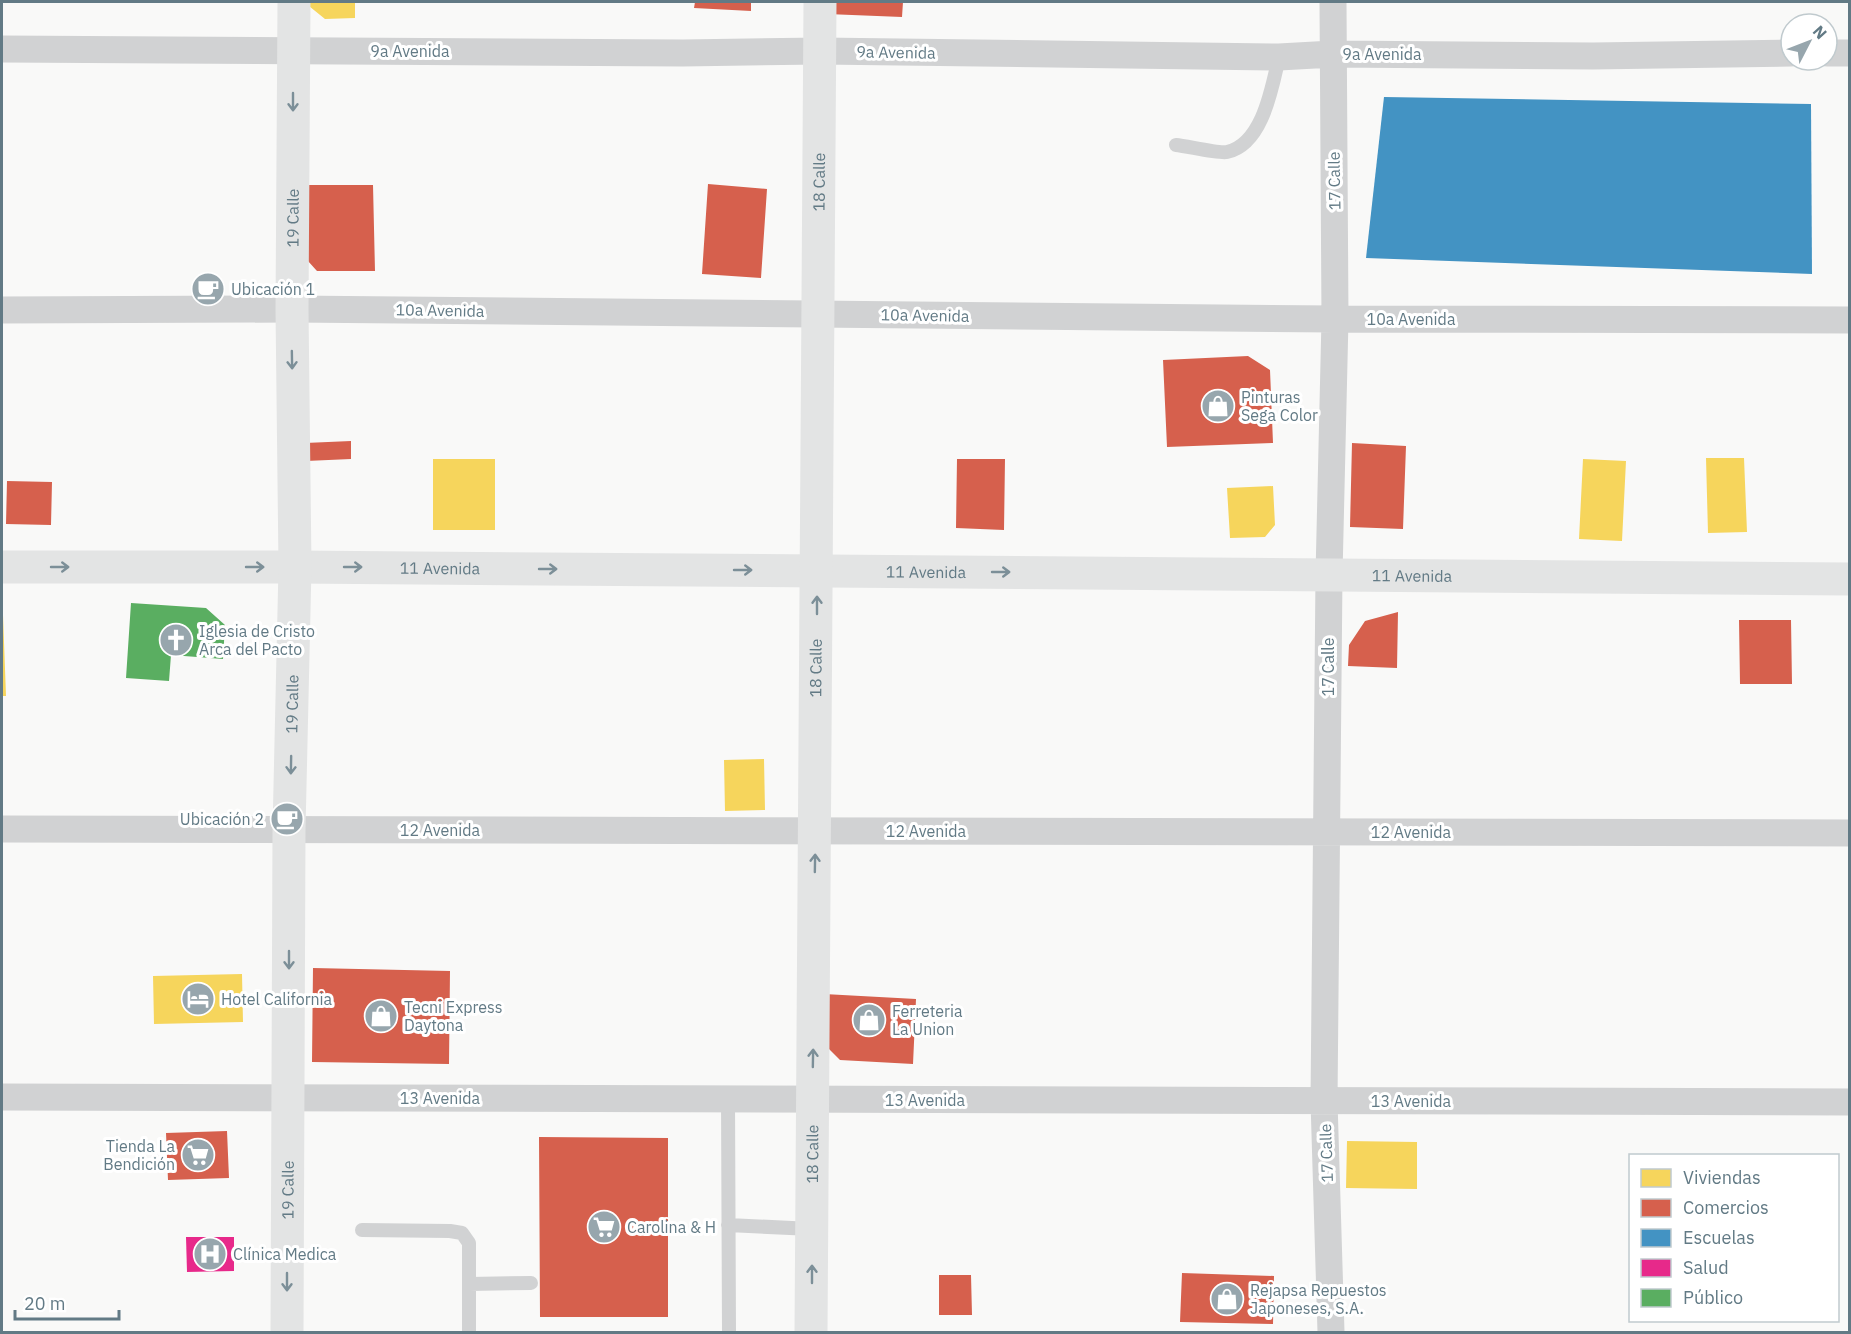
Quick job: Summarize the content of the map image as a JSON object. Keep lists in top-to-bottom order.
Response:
{
  "streets": {
    "street": [
      "9a Avenida",
      "18 Calle",
      "17 Calle",
      "19 Calle",
      "10a Avenida",
      "11 Avenida",
      "12 Avenida",
      "13 Avenida"
    ]
  },
  "crossings": [
    ["9a Avenida", "18 Calle"],
    ["9a Avenida", "17 Calle"],
    ["9a Avenida", "19 Calle"],
    ["18 Calle", "10a Avenida"],
    ["18 Calle", "11 Avenida"],
    ["18 Calle", "12 Avenida"],
    ["18 Calle", "13 Avenida"],
    ["17 Calle", "10a Avenida"],
    ["17 Calle", "11 Avenida"],
    ["17 Calle", "12 Avenida"],
    ["17 Calle", "13 Avenida"],
    ["19 Calle", "10a Avenida"],
    ["19 Calle", "11 Avenida"],
    ["19 Calle", "12 Avenida"],
    ["19 Calle", "13 Avenida"]
  ],
  "one_way": ["18 Calle", "19 Calle", "11 Avenida"],
  "places": {
    "cafe": ["Ubicación 1", "Ubicación 2"],
    "shop": [
      "Pinturas Sega Color",
      "Tecni Express Daytona",
      "Ferreteria La Union",
      "Rejapsa Repuestos Japoneses, S.A."
    ],
    "church": ["Iglesia de Cristo Arca del Pacto"],
    "hotel": ["Hotel California"],
    "supermarket": ["Tienda La Bendición", "Carolina & H"],
    "hospital": ["Clínica Medica"]
  },
  "legend": [
    "Viviendas",
    "Comercios",
    "Escuelas",
    "Salud",
    "Público"
  ],
  "scale_bar": "20 m",
  "north": "top right"
}
